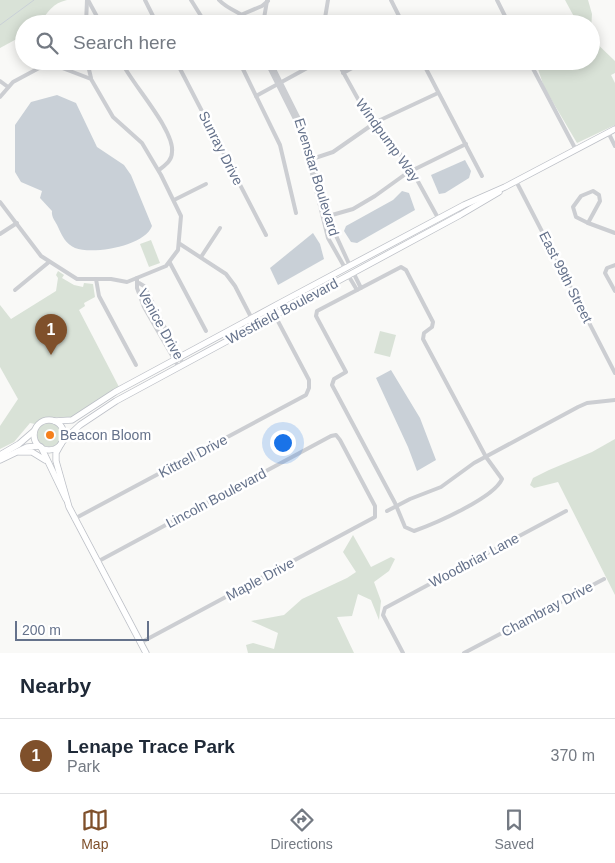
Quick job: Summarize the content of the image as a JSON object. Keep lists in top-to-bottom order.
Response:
{
  "streets": {
    "main road": ["Westfield Boulevard"],
    "street": [
      "Windpump Way",
      "Sunray Drive",
      "Evenstar Boulevard",
      "East 99th Street",
      "Venice Drive",
      "Kittrell Drive",
      "Lincoln Boulevard",
      "Woodbriar Lane",
      "Maple Drive",
      "Chambray Drive"
    ]
  },
  "crossings": [
    ["Windpump Way", "Westfield Boulevard"],
    ["Evenstar Boulevard", "Westfield Boulevard"],
    ["East 99th Street", "Westfield Boulevard"],
    ["Westfield Boulevard", "Venice Drive"],
    ["Westfield Boulevard", "Kittrell Drive"],
    ["Lincoln Boulevard", "Maple Drive"]
  ],
  "places": ["Beacon Bloom"],
  "scale_bar": "200 m",
  "page": {
    "search": "Search here",
    "pins": "1",
    "scale": "200 m",
    "heading": "Nearby",
    "list": [
      {
        "mark": "1",
        "name": "Lenape Trace Park",
        "note": "Park",
        "value": "370 m"
      }
    ],
    "nav": ["Map", "Directions", "Saved"]
  }
}
